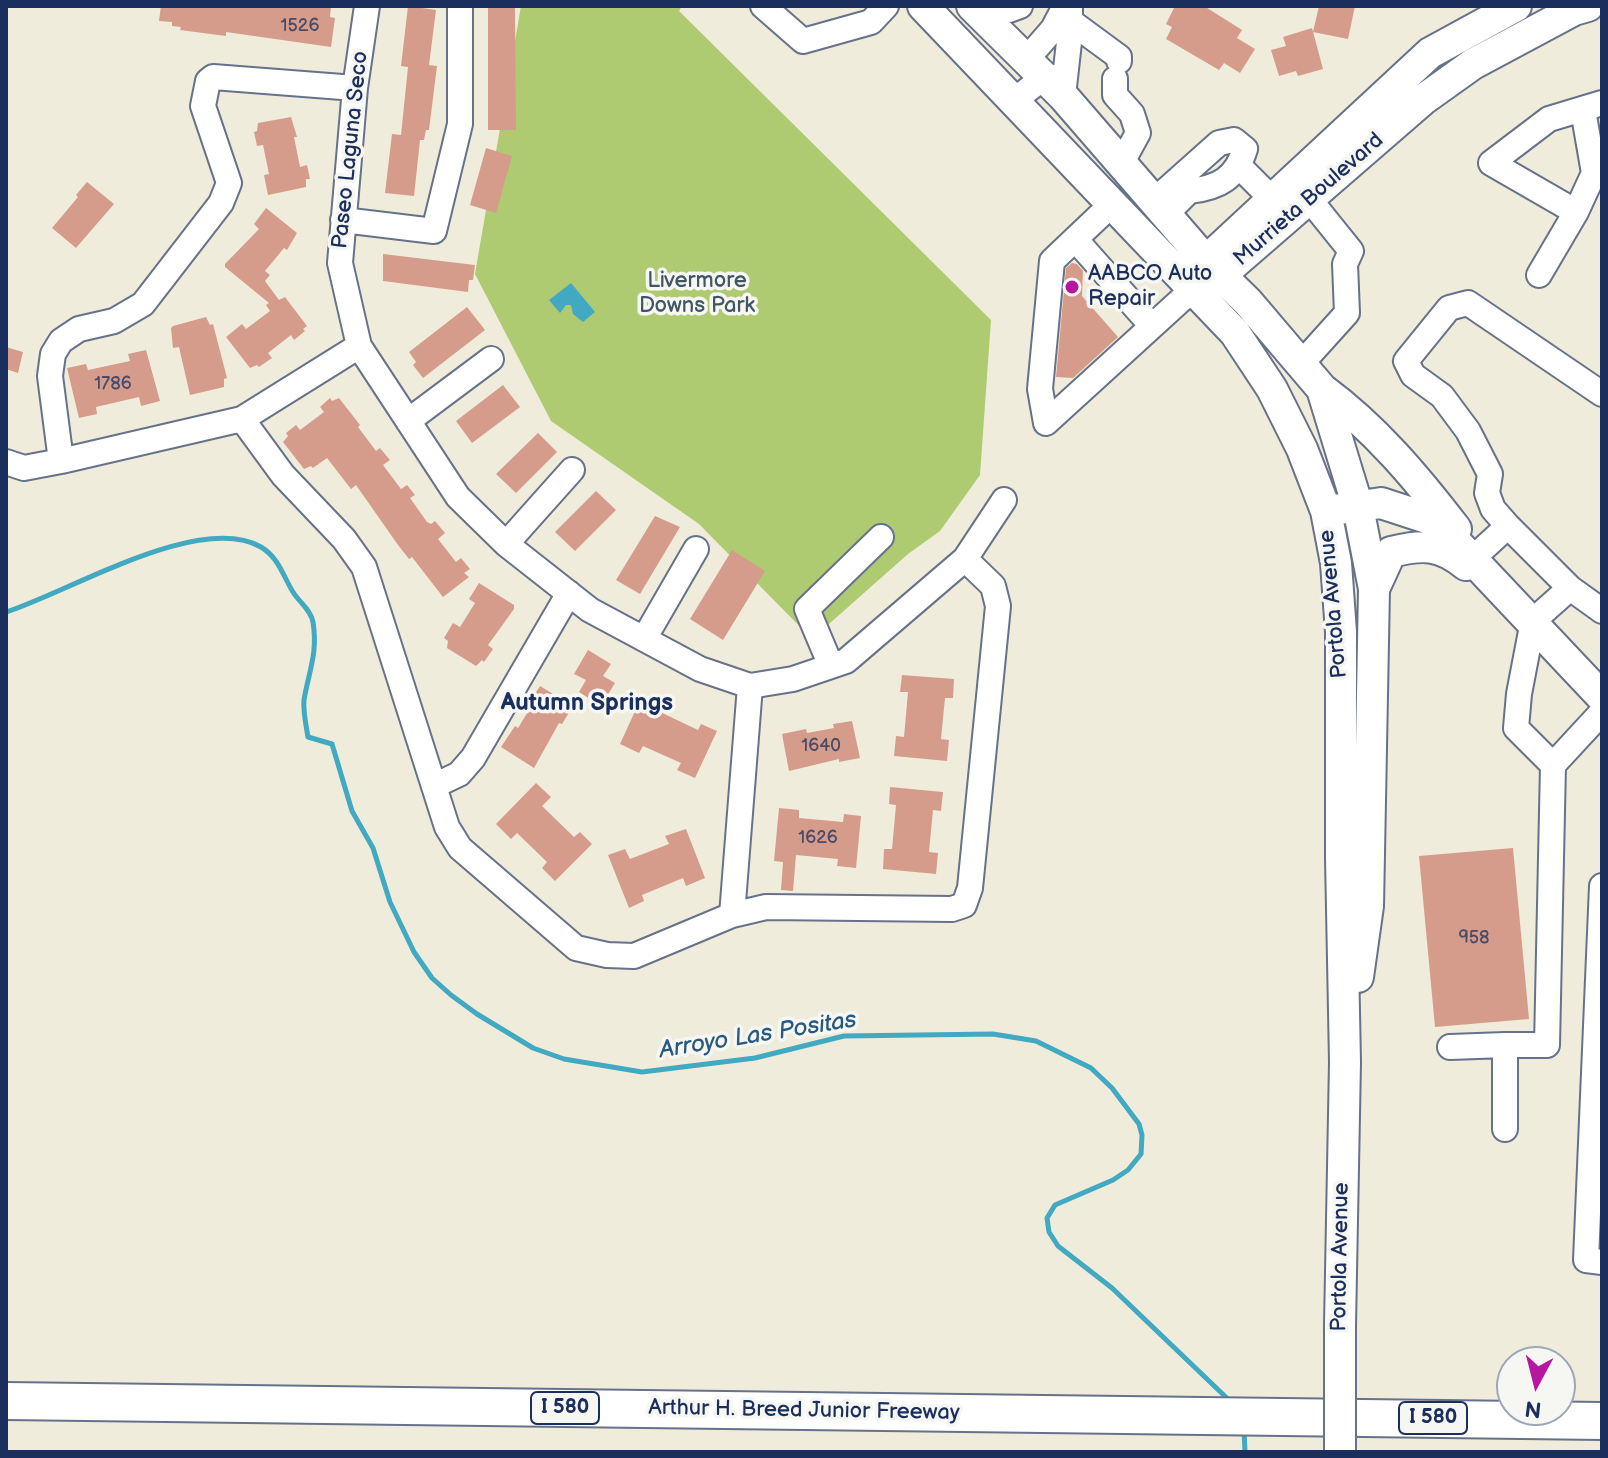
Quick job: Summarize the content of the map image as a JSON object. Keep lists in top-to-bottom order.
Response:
{
  "streets": {
    "highway": ["I 580", "Arthur H. Breed Junior Freeway"],
    "main road": ["Murrieta Boulevard", "Portola Avenue"],
    "street": ["Paseo Laguna Seco"]
  },
  "crossings": [
    ["Murrieta Boulevard", "Portola Avenue"]
  ],
  "districts": ["Autumn Springs"],
  "water": ["Arroyo Las Positas"],
  "parks": ["Livermore Downs Park"],
  "places": ["AABCO Auto Repair"],
  "house_numbers": [
    "1526",
    "1786",
    "1640",
    "1626",
    "958"
  ],
  "north": "bottom"
}
